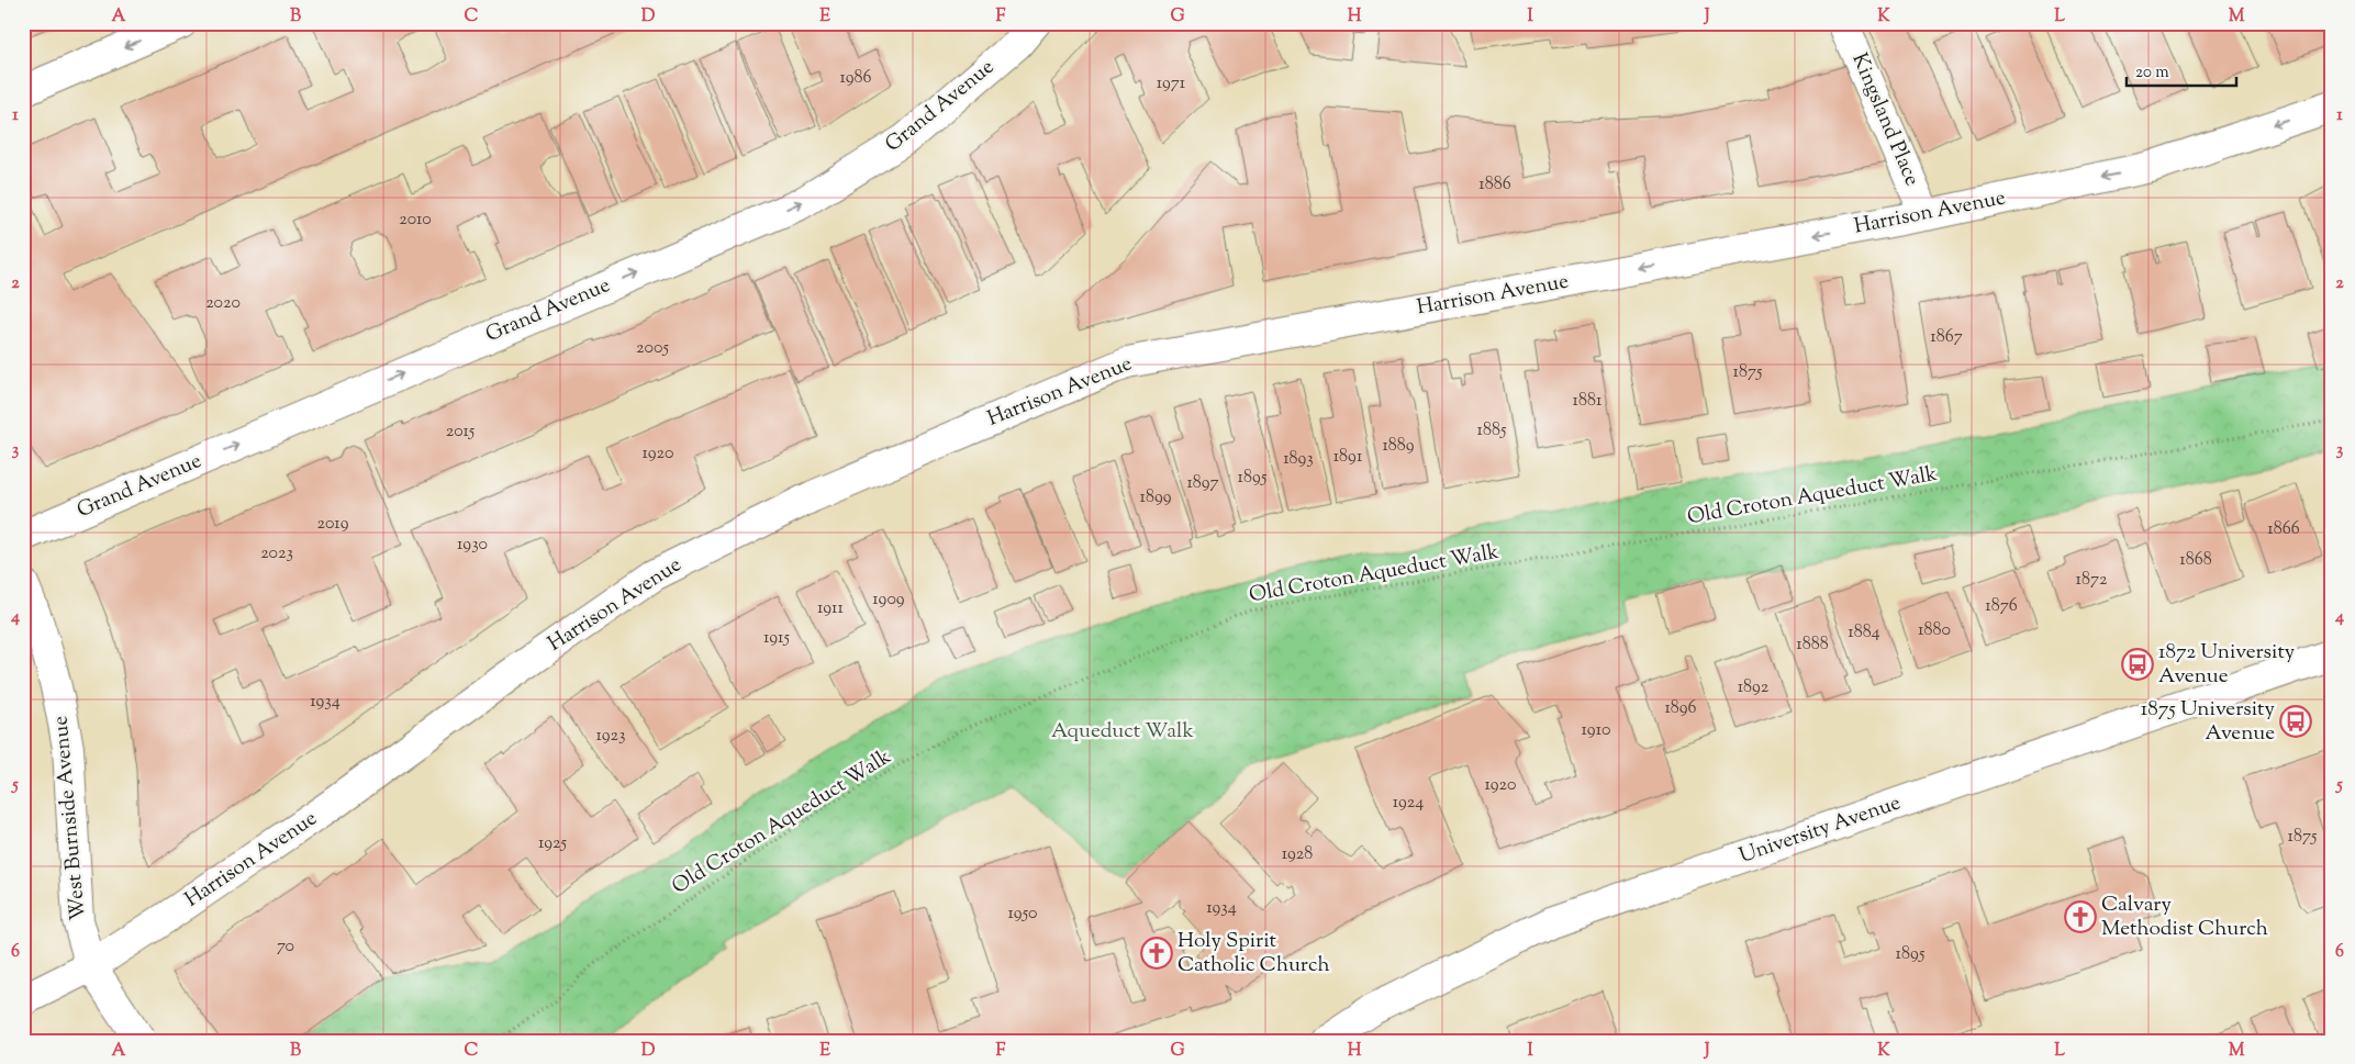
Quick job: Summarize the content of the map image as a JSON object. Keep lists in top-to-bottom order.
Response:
{
  "streets": {
    "street": [
      "Grand Avenue",
      "Kingsland Place",
      "Harrison Avenue",
      "West Burnside Avenue",
      "University Avenue"
    ],
    "path": ["Old Croton Aqueduct Walk"]
  },
  "crossings": [
    ["Kingsland Place", "Harrison Avenue"],
    ["Harrison Avenue", "West Burnside Avenue"]
  ],
  "one_way": ["Grand Avenue", "Harrison Avenue"],
  "parks": ["Aqueduct Walk"],
  "places": {
    "bus stop": ["1872 University Avenue", "1875 University Avenue"],
    "church": ["Calvary Methodist Church", "Holy Spirit Catholic Church"]
  },
  "house_numbers": [
    "1986",
    "1971",
    "1886",
    "2010",
    "2020",
    "1867",
    "2005",
    "1875",
    "1881",
    "1885",
    "2015",
    "1889",
    "1920",
    "1891",
    "1893",
    "1895",
    "1897",
    "1899",
    "2019",
    "1866",
    "1930",
    "2023",
    "1868",
    "1872",
    "1909",
    "1876",
    "1911",
    "1880",
    "1884",
    "1915",
    "1888",
    "1892",
    "1934",
    "1896",
    "1910",
    "1923",
    "1920",
    "1924",
    "1875",
    "1925",
    "1928",
    "1934",
    "1950",
    "70",
    "1895"
  ],
  "scale_bar": "20 m",
  "grid": {
    "columns": [
      "A",
      "B",
      "C",
      "D",
      "E",
      "F",
      "G",
      "H",
      "I",
      "J",
      "K",
      "L",
      "M"
    ],
    "rows": [
      "1",
      "2",
      "3",
      "4",
      "5",
      "6"
    ]
  }
}
